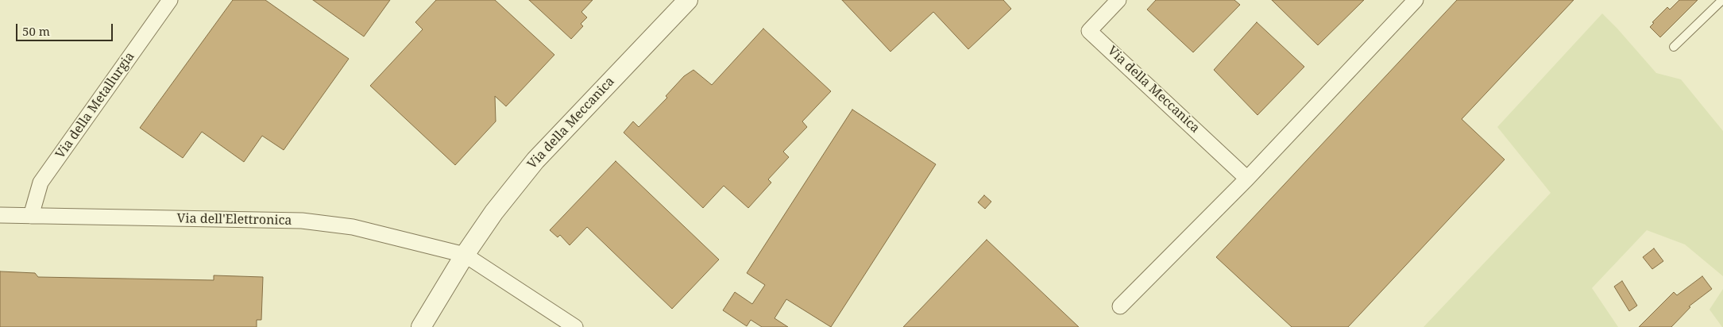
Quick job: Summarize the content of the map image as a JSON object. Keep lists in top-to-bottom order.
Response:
{
  "streets": {
    "street": ["Via della Meccanica", "Via della Metallurgia", "Via dell'Elettronica"]
  },
  "crossings": [
    ["Via della Meccanica", "Via dell'Elettronica"],
    ["Via della Metallurgia", "Via dell'Elettronica"]
  ],
  "scale_bar": "50 m"
}
